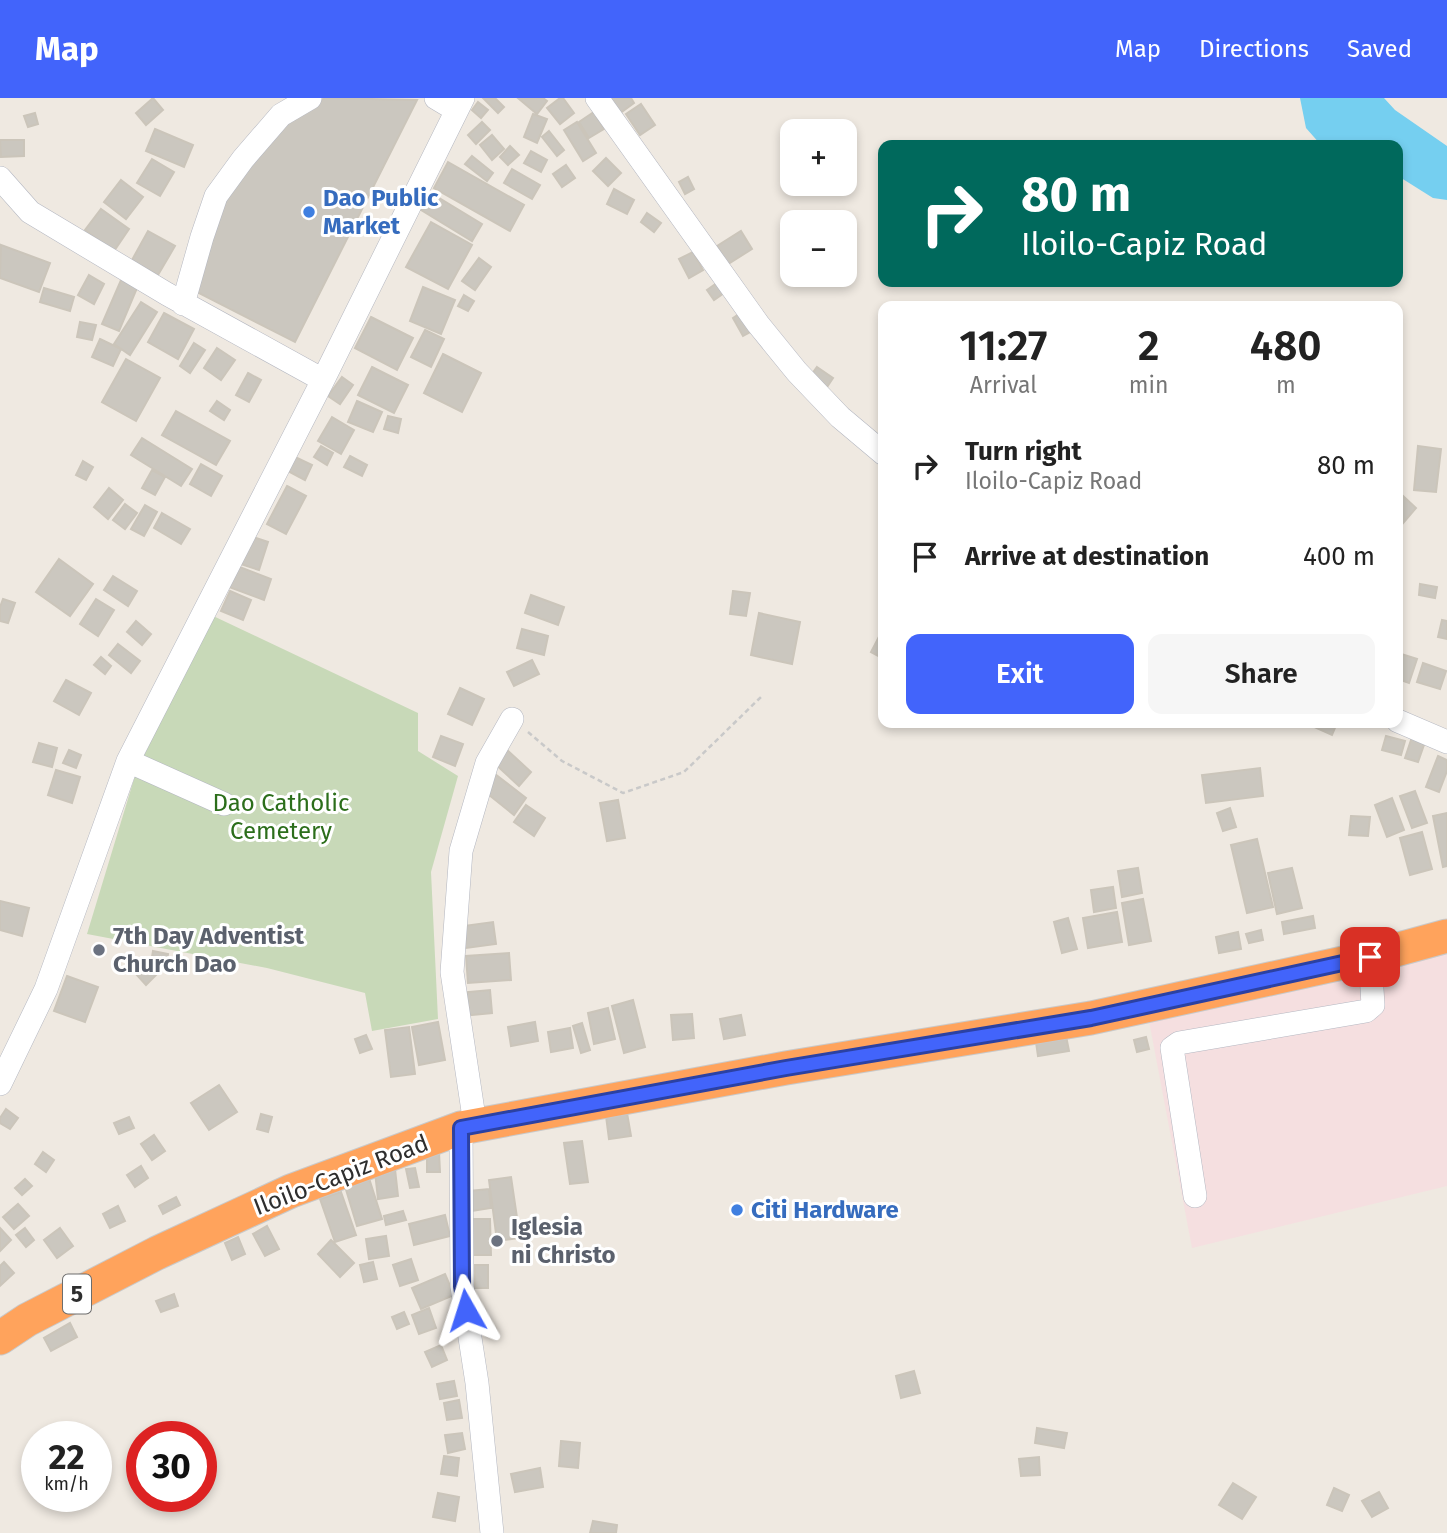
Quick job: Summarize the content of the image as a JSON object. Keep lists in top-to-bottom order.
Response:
{
  "streets": {
    "highway": ["Iloilo-Capiz Road", "5"]
  },
  "parks": ["Dao Catholic Cemetery"],
  "places": [
    "Dao Public Market",
    "7th Day Adventist Church Dao",
    "Citi Hardware",
    "Iglesia ni Christo"
  ],
  "page": {
    "header": "Map",
    "nav": ["Map", "Directions", "Saved"],
    "map_buttons": ["+", "−"],
    "turn": ["80 m", "Iloilo-Capiz Road"],
    "eta": [
      "11:27",
      "Arrival",
      "2",
      "min",
      "480",
      "m"
    ],
    "list": [
      {
        "name": "Turn right",
        "note": "Iloilo-Capiz Road",
        "value": "80 m"
      },
      {
        "name": "Arrive at destination",
        "value": "400 m"
      }
    ],
    "buttons": ["Exit", "Share"],
    "speed": "22 km/h",
    "limit": "30"
  }
}
